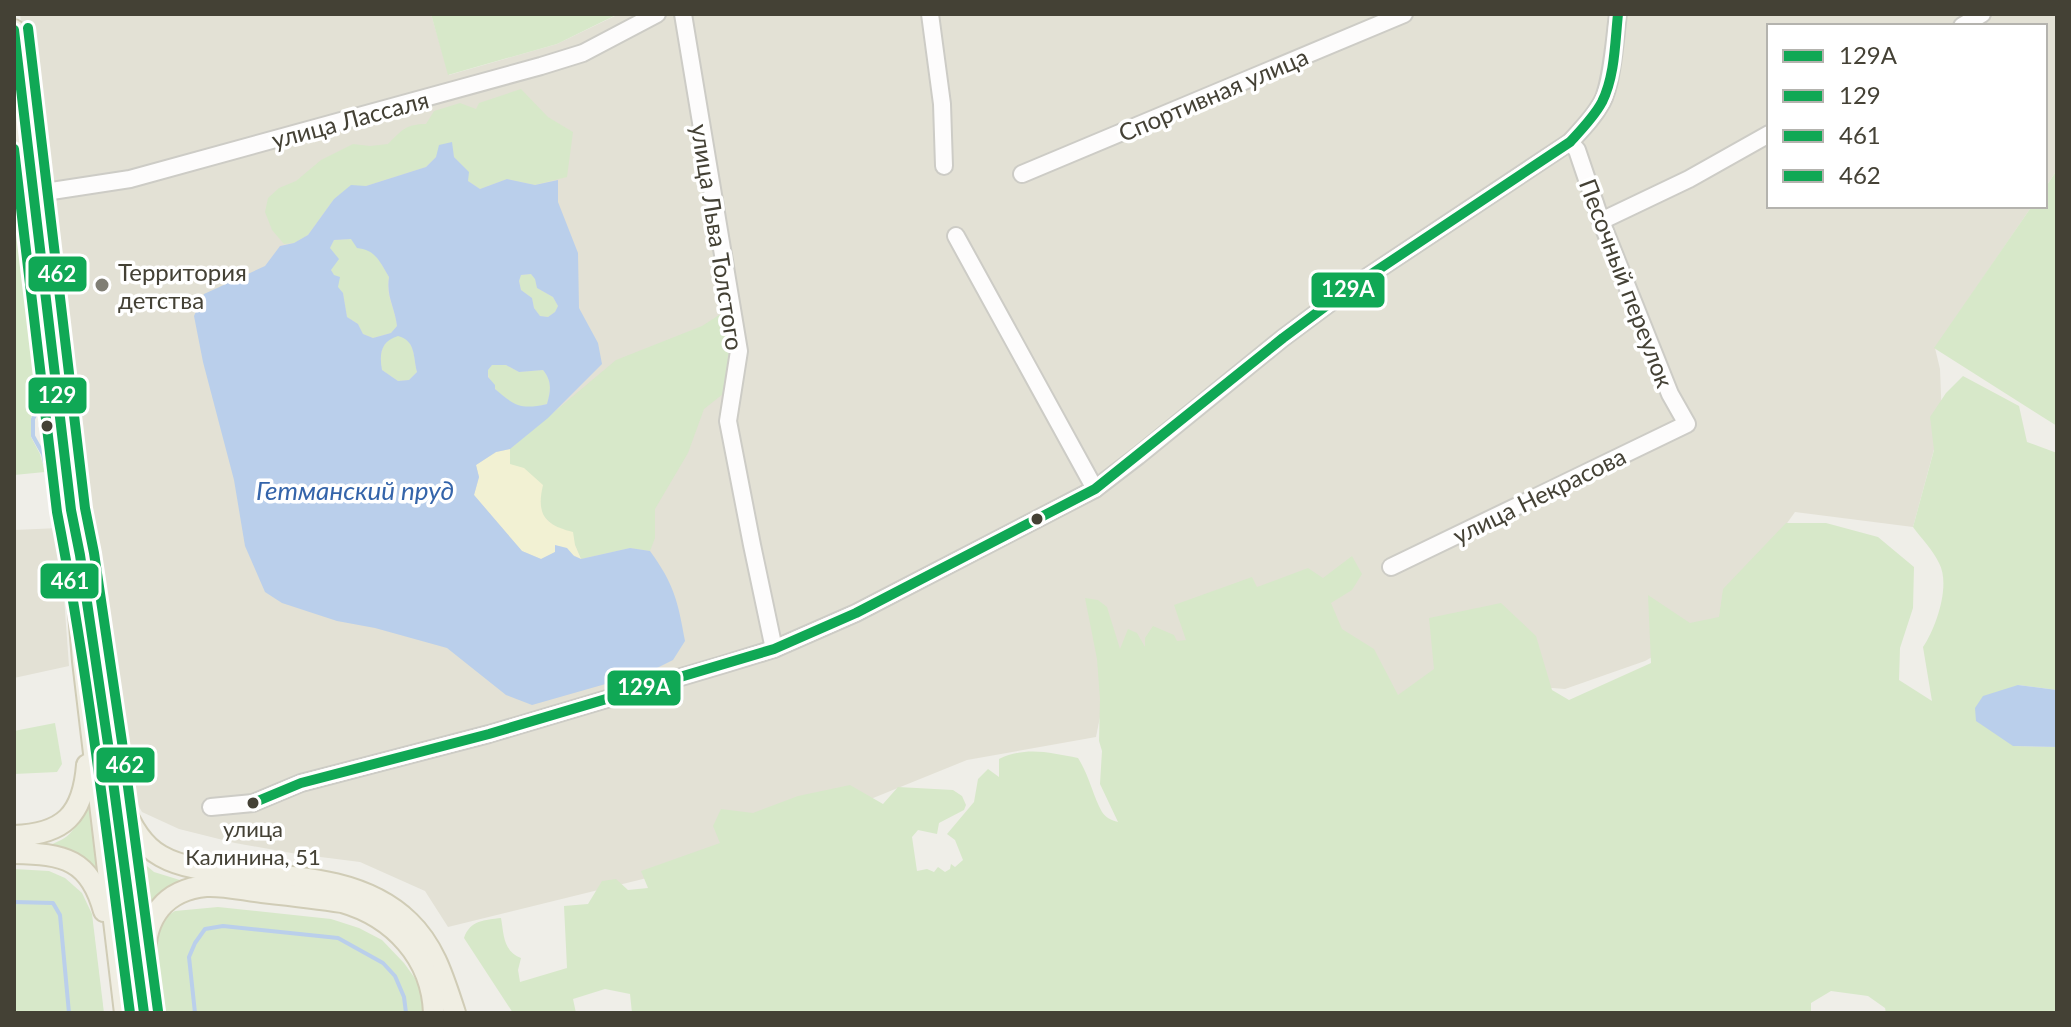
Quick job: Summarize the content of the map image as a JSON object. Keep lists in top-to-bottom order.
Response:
{
  "streets": {
    "street": [
      "Спортивная улица",
      "улица Лассаля",
      "улица Льва Толстого",
      "Песочный переулок",
      "улица Некрасова"
    ]
  },
  "crossings": [
    ["Песочный переулок", "улица Некрасова"]
  ],
  "water": ["Гетманский пруд"],
  "places": ["Территория детства", "улица Калинина, 51"],
  "lines": [
    "transit line 129А",
    "transit line 462",
    "transit line 129",
    "transit line 461"
  ],
  "legend": [
    "129А",
    "129",
    "461",
    "462"
  ]
}
